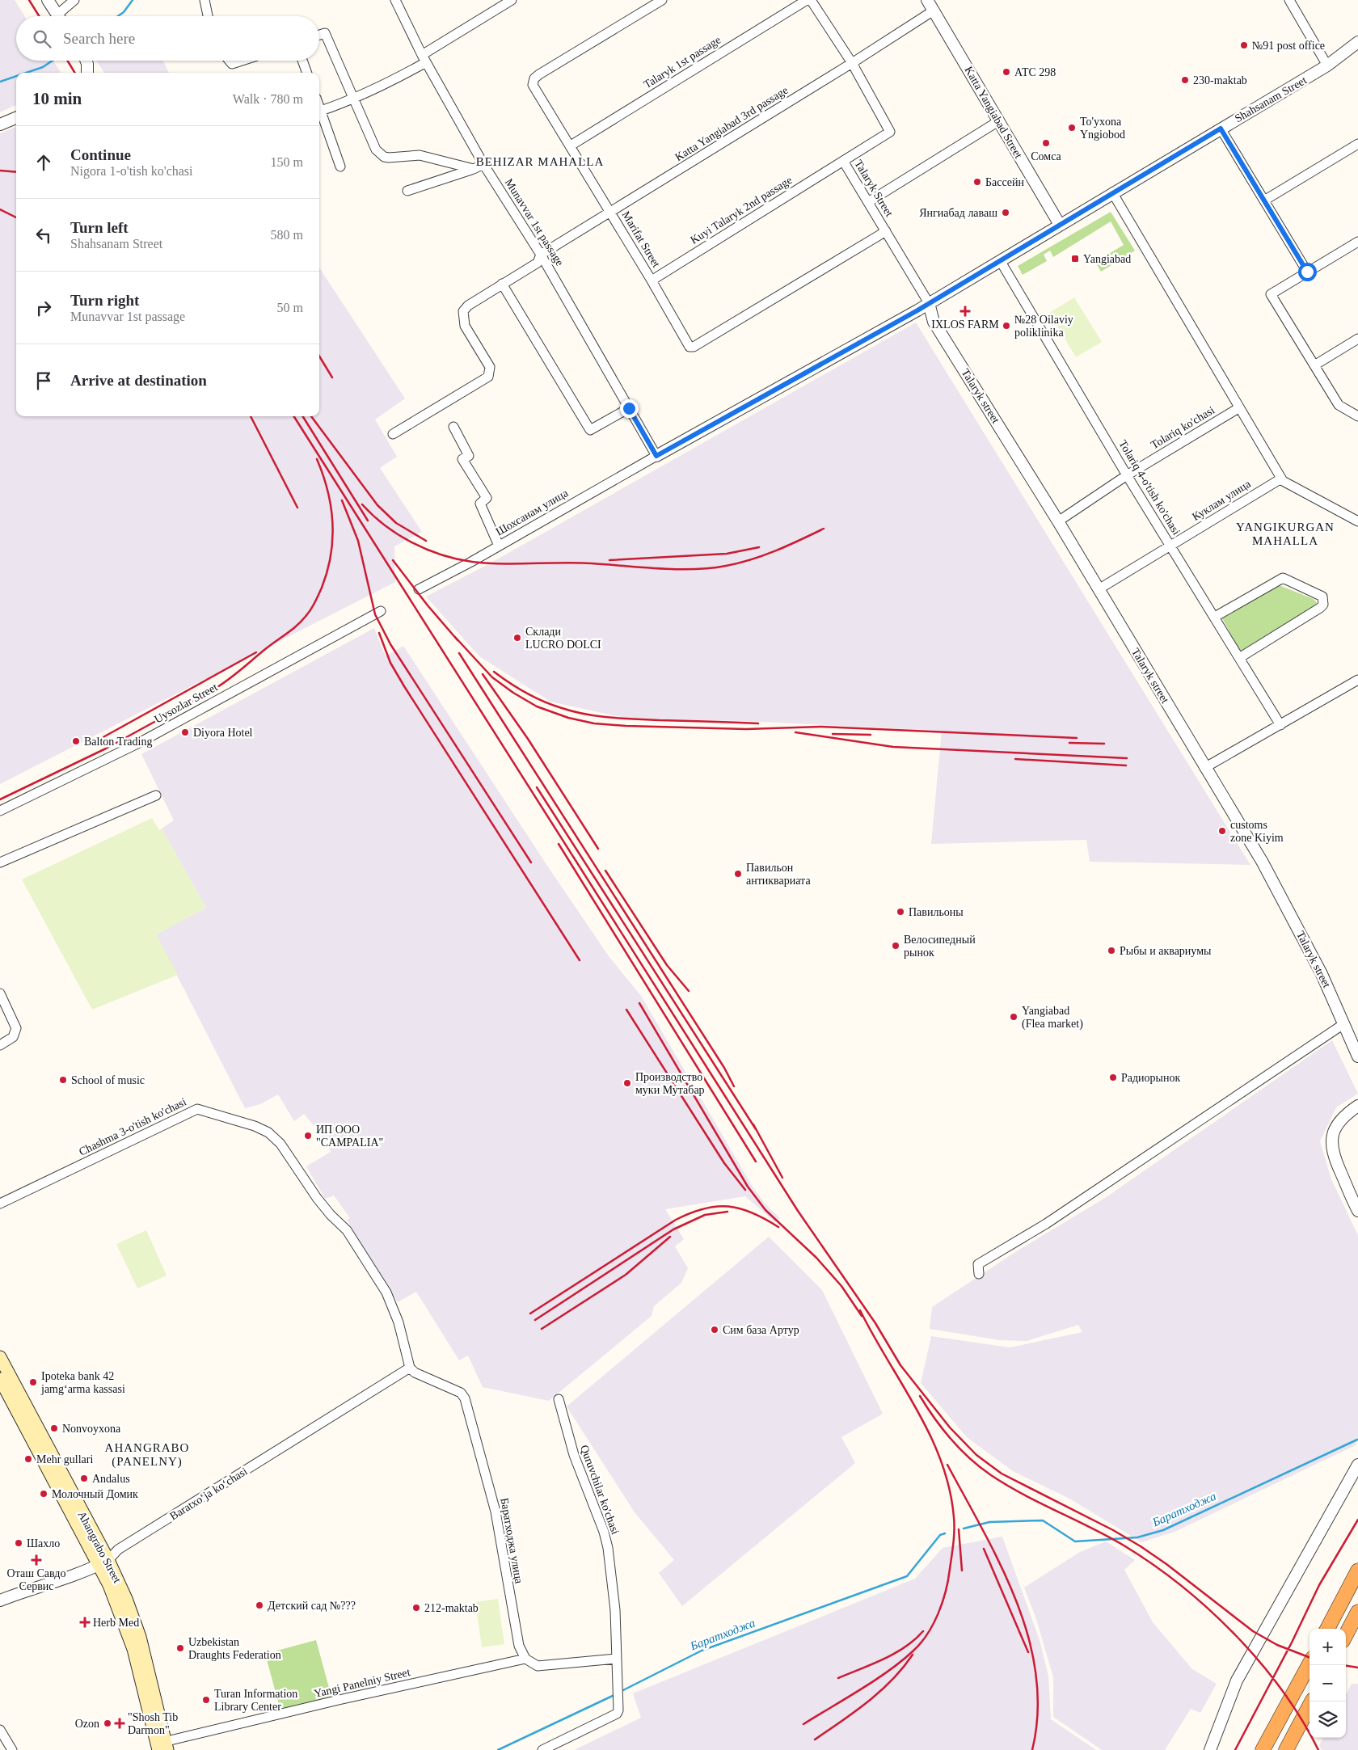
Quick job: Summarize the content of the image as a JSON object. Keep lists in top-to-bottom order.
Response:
{
  "streets": {
    "main road": ["Ahangrabo Street"],
    "street": [
      "Talaryk 1st passage",
      "Shahsanam Street",
      "Katta Yangiabad Street",
      "Katta Yangiabad 3rd passage",
      "Talaryk Street",
      "Kuyi Talaryk 2nd passage",
      "Munavvar 1st passage",
      "Marifat Street",
      "Talaryk street",
      "Tolariq ko'chasi",
      "Tolariq 4-o'tish ko'chasi",
      "Куклам улица",
      "Шохсанам улица",
      "Uysozlar Street",
      "Chashma 3-o'tish ko'chasi",
      "Quruvchilar ko'chasi",
      "Baratxoʻja koʻchasi",
      "Баратходжа улица",
      "Yangi Panelniy Street"
    ]
  },
  "crossings": [
    ["Talaryk 1st passage", "Marifat Street"],
    ["Shahsanam Street", "Katta Yangiabad Street"],
    ["Shahsanam Street", "Talaryk Street"],
    ["Shahsanam Street", "Munavvar 1st passage"],
    ["Shahsanam Street", "Talaryk street"],
    ["Shahsanam Street", "Tolariq 4-o'tish ko'chasi"],
    ["Shahsanam Street", "Шохсанам улица"],
    ["Katta Yangiabad Street", "Katta Yangiabad 3rd passage"],
    ["Katta Yangiabad 3rd passage", "Talaryk Street"],
    ["Katta Yangiabad 3rd passage", "Munavvar 1st passage"],
    ["Katta Yangiabad 3rd passage", "Marifat Street"],
    ["Talaryk Street", "Kuyi Talaryk 2nd passage"],
    ["Talaryk Street", "Marifat Street"],
    ["Talaryk Street", "Talaryk street"],
    ["Kuyi Talaryk 2nd passage", "Marifat Street"],
    ["Munavvar 1st passage", "Шохсанам улица"],
    ["Talaryk street", "Tolariq ko'chasi"],
    ["Talaryk street", "Куклам улица"],
    ["Tolariq ko'chasi", "Tolariq 4-o'tish ko'chasi"],
    ["Tolariq 4-o'tish ko'chasi", "Куклам улица"],
    ["Chashma 3-o'tish ko'chasi", "Baratxoʻja koʻchasi"],
    ["Chashma 3-o'tish ko'chasi", "Баратходжа улица"],
    ["Baratxoʻja koʻchasi", "Баратходжа улица"],
    ["Baratxoʻja koʻchasi", "Ahangrabo Street"],
    ["Баратходжа улица", "Yangi Panelniy Street"],
    ["Ahangrabo Street", "Yangi Panelniy Street"]
  ],
  "districts": ["BEHIZAR MAHALLA", "YANGIKURGAN MAHALLA", "AHANGRABO (PANELNY)"],
  "water": ["Баратходжа"],
  "places": {
    "other": [
      "№91 post office",
      "АТС 298",
      "230-maktab",
      "To'yxona Yngiobod",
      "Сомса",
      "Бассейн",
      "Янгиабад лаваш",
      "№28 Oilaviy poliklinika",
      "Склади LUCRO DOLCI",
      "Diyora Hotel",
      "Balton Trading",
      "customs zone Kiyim",
      "Павильон антиквариата",
      "Павильоны",
      "Велосипедный рынок",
      "Рыбы и аквариумы",
      "Yangiabad (Flea market)",
      "Радиорынок",
      "School of music",
      "Производство муки Мутабар",
      "ИП ООО \"CAMPALIA\"",
      "Сим база Артур",
      "Ipoteka bank 42 jamgʻarma kassasi",
      "Nonvoyxona",
      "Mehr gullari",
      "Andalus",
      "Молочный Домик",
      "Шахло",
      "Детский сад №???",
      "212-maktab",
      "Uzbekistan Draughts Federation",
      "Turan Information Library Center",
      "Ozon"
    ],
    "transit": ["Yangiabad"],
    "health": [
      "IXLOS FARM",
      "Оташ Савдо Сервис",
      "Herb Med",
      "\"Shosh Tib Darmon\""
    ]
  },
  "page": {
    "search": "Search here",
    "heading": ["10 min", "Walk · 780 m"],
    "list": [
      ["Continue", "Nigora 1-o'tish ko'chasi", "150 m"],
      ["Turn left", "Shahsanam Street", "580 m"],
      ["Turn right", "Munavvar 1st passage", "50 m"],
      "Arrive at destination"
    ],
    "map_buttons": ["+", "−"]
  }
}
